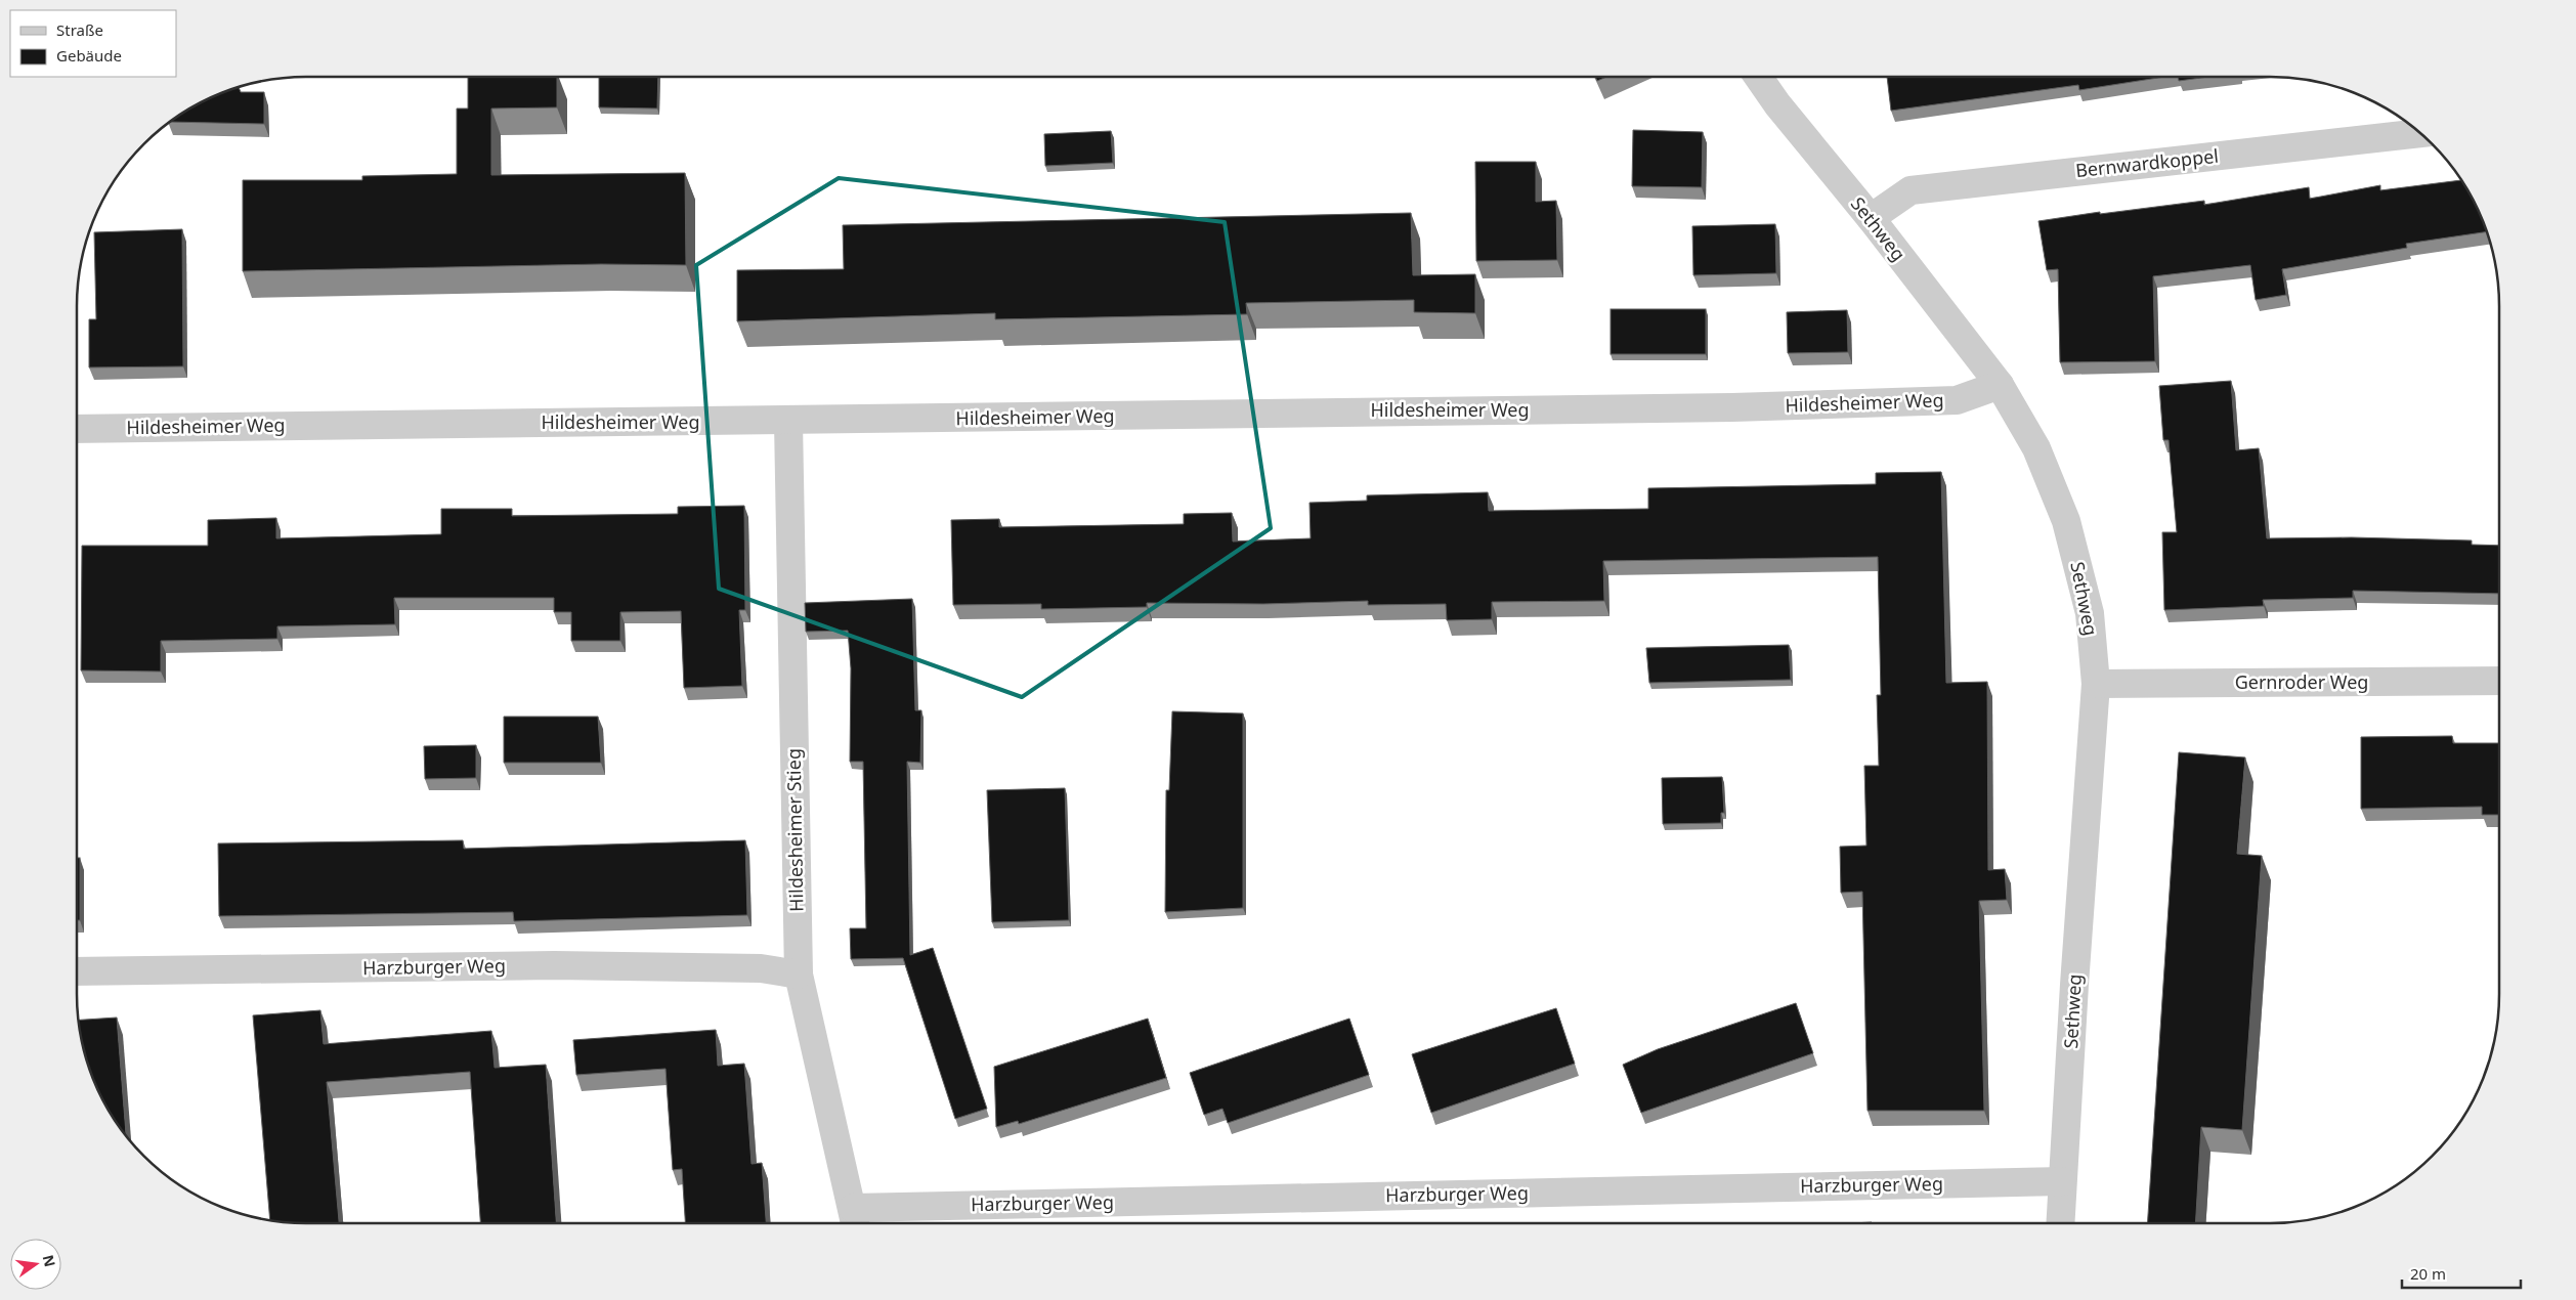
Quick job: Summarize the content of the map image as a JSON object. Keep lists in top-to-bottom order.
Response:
{
  "streets": {
    "street": [
      "Bernwardkoppel",
      "Sethweg",
      "Hildesheimer Weg",
      "Gernroder Weg",
      "Hildesheimer Stieg",
      "Harzburger Weg"
    ]
  },
  "crossings": [
    ["Bernwardkoppel", "Sethweg"],
    ["Sethweg", "Hildesheimer Weg"],
    ["Sethweg", "Gernroder Weg"],
    ["Sethweg", "Harzburger Weg"],
    ["Hildesheimer Weg", "Hildesheimer Stieg"],
    ["Hildesheimer Stieg", "Harzburger Weg"]
  ],
  "legend": ["Straße", "Gebäude"],
  "scale_bar": "20 m",
  "north": "right"
}
